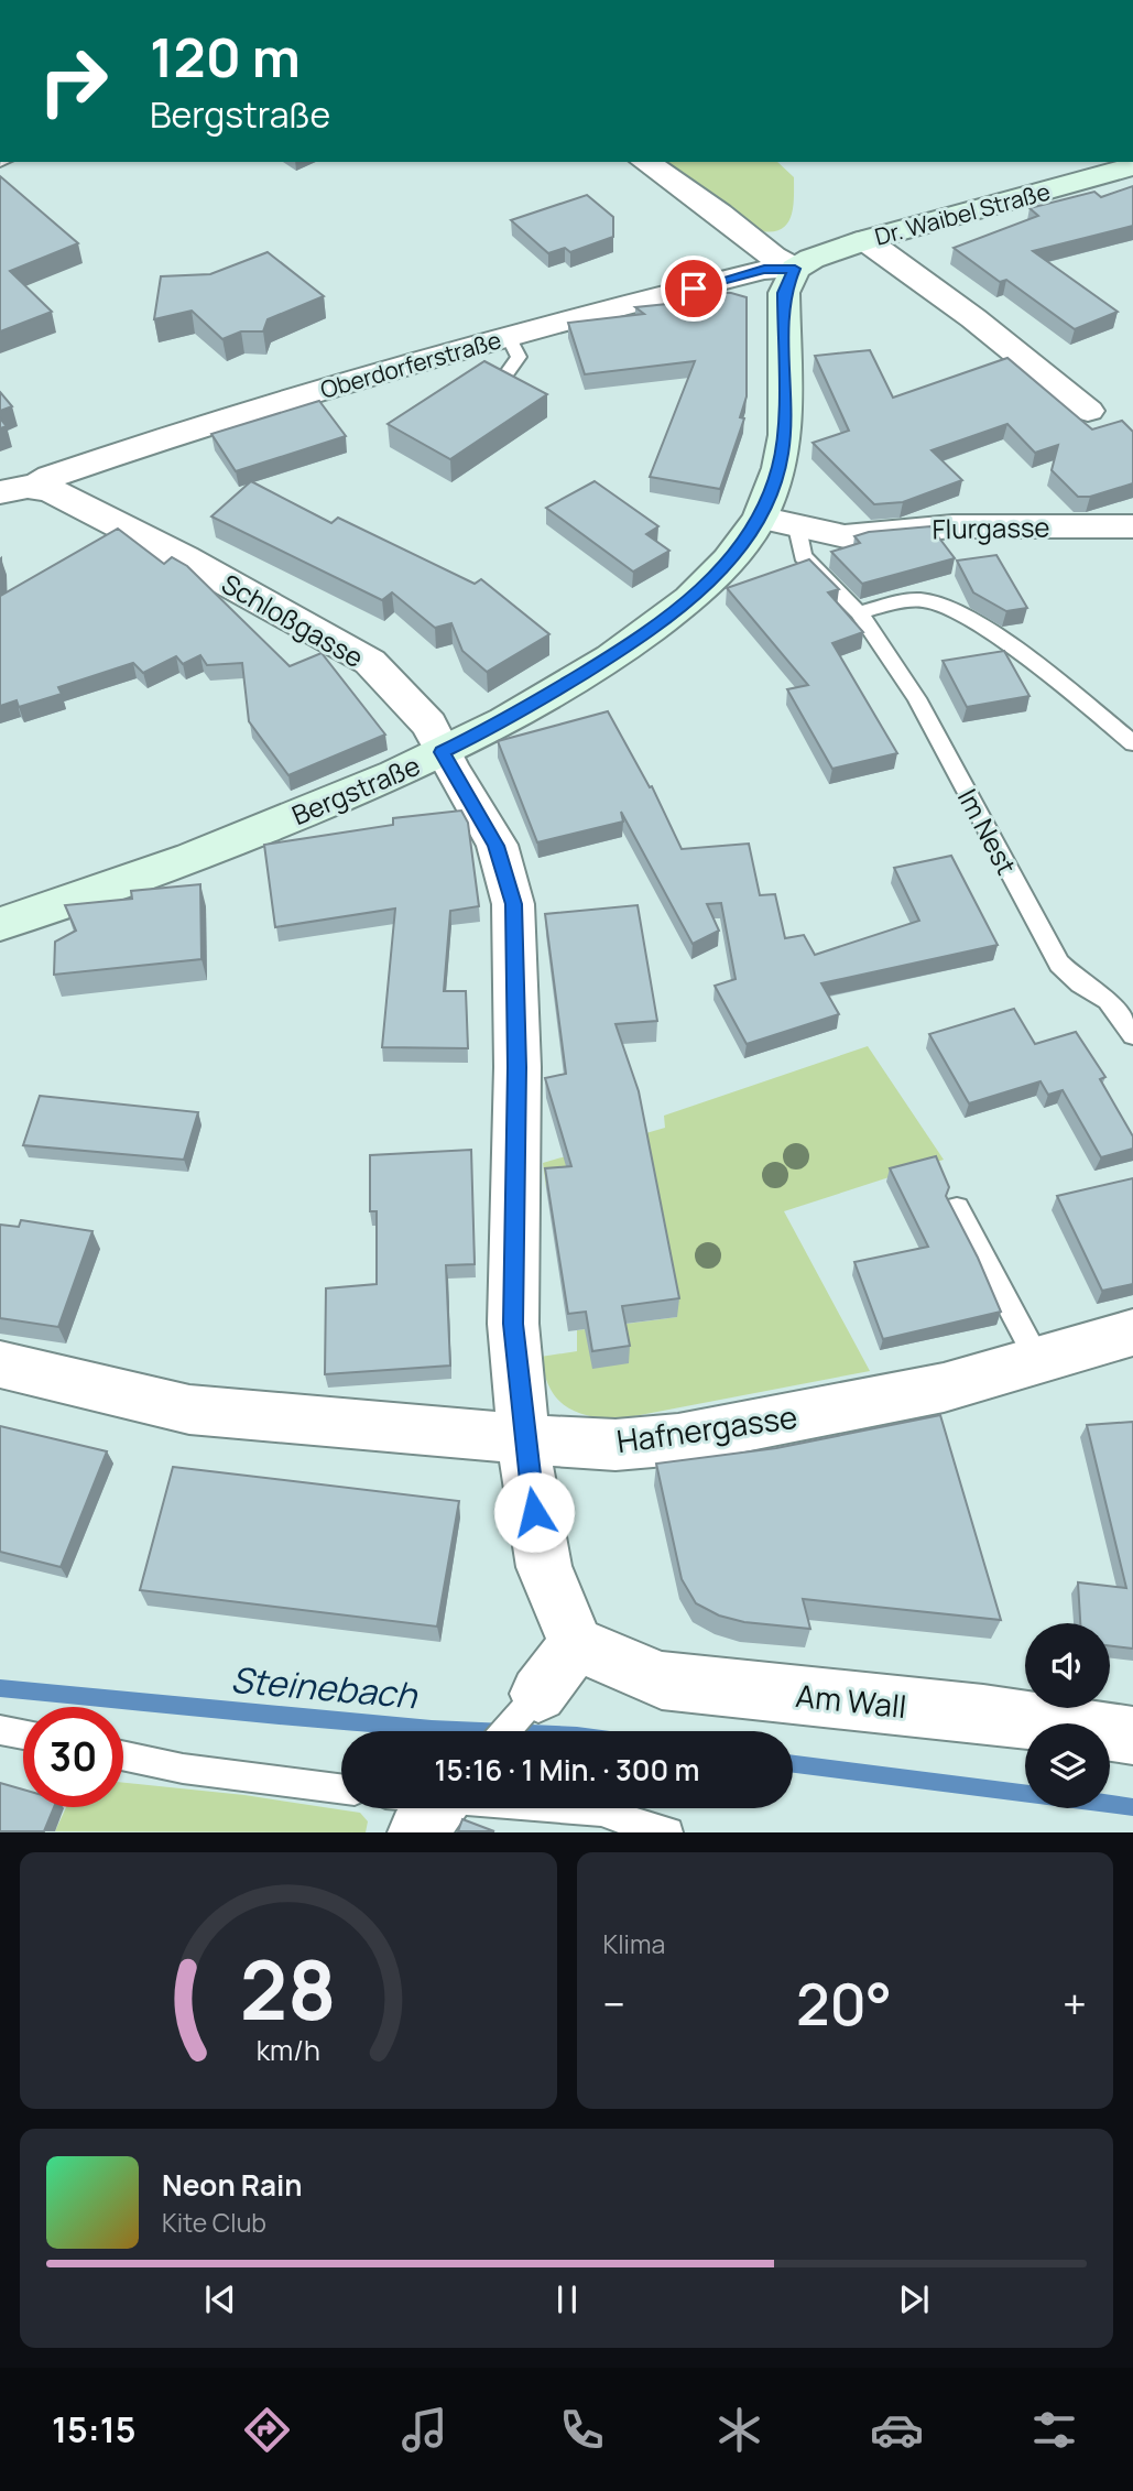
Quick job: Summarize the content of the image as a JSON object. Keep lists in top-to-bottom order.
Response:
{
  "streets": {
    "main road": ["Dr. Waibel Straße", "Bergstraße"],
    "street": [
      "Oberdorferstraße",
      "Flurgasse",
      "Schloßgasse",
      "Hafnergasse",
      "Am Wall"
    ],
    "lane": ["Im Nest"]
  },
  "crossings": [
    ["Dr. Waibel Straße", "Oberdorferstraße"],
    ["Dr. Waibel Straße", "Bergstraße"],
    ["Oberdorferstraße", "Schloßgasse"],
    ["Oberdorferstraße", "Bergstraße"],
    ["Flurgasse", "Bergstraße"],
    ["Flurgasse", "Im Nest"],
    ["Schloßgasse", "Bergstraße"],
    ["Schloßgasse", "Hafnergasse"],
    ["Schloßgasse", "Am Wall"]
  ],
  "water": ["Steinebach"],
  "page": {
    "turn": ["120 m", "Bergstraße"],
    "limit": "30",
    "trip": "15:16 · 1 Min. · 300 m",
    "tile": "Klima",
    "heat": ["−", "20°", "+"],
    "song": ["Neon Rain", "Kite Club"],
    "tabs": "15:15",
    "gauge": ["28", "km/h"]
  }
}
